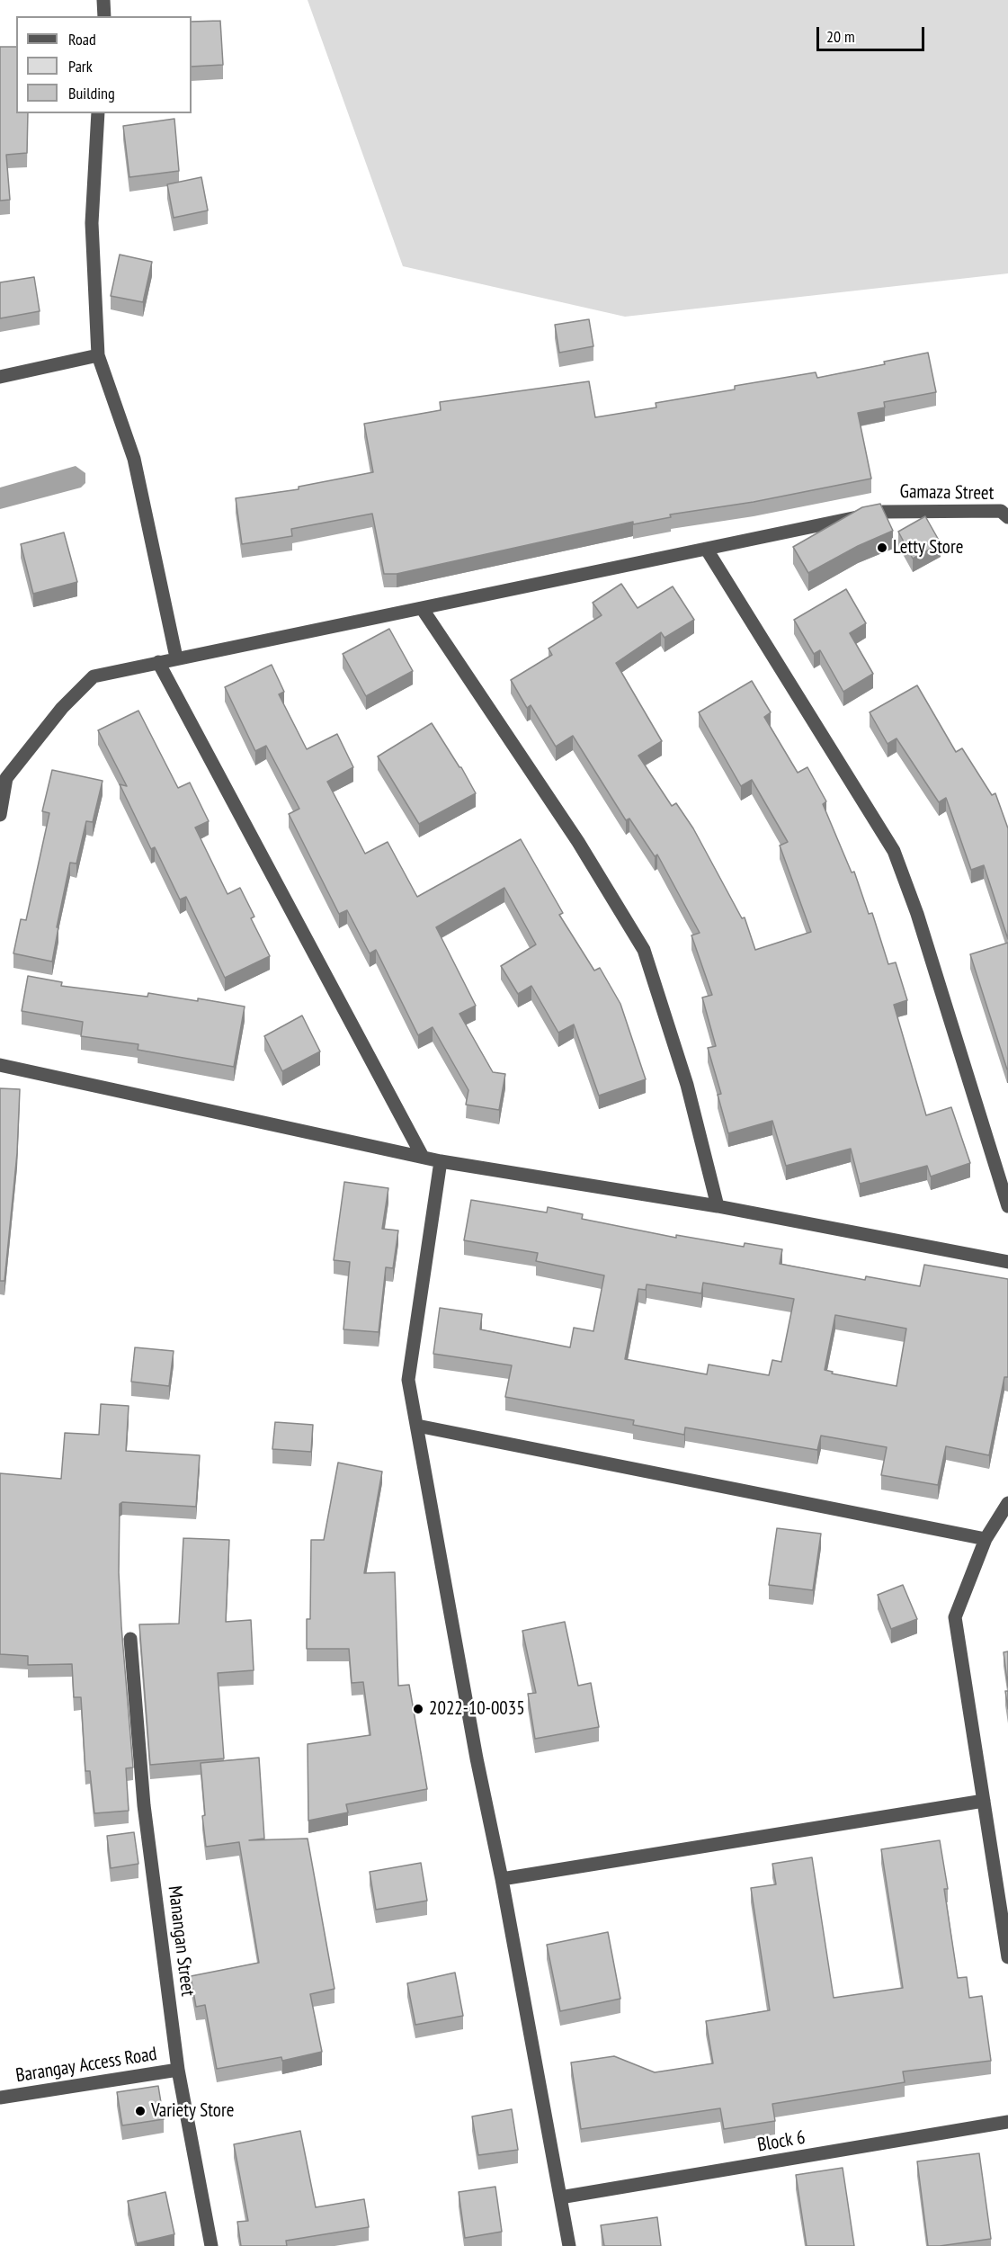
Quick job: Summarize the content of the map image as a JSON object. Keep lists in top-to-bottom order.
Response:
{
  "streets": {
    "street": [
      "Gamaza Street",
      "Manangan Street",
      "Barangay Access Road",
      "Block 6"
    ]
  },
  "crossings": [
    ["Manangan Street", "Barangay Access Road"]
  ],
  "places": ["Letty Store", "2022-10-0035", "Variety Store"],
  "legend": ["Road", "Park", "Building"],
  "scale_bar": "20 m"
}
